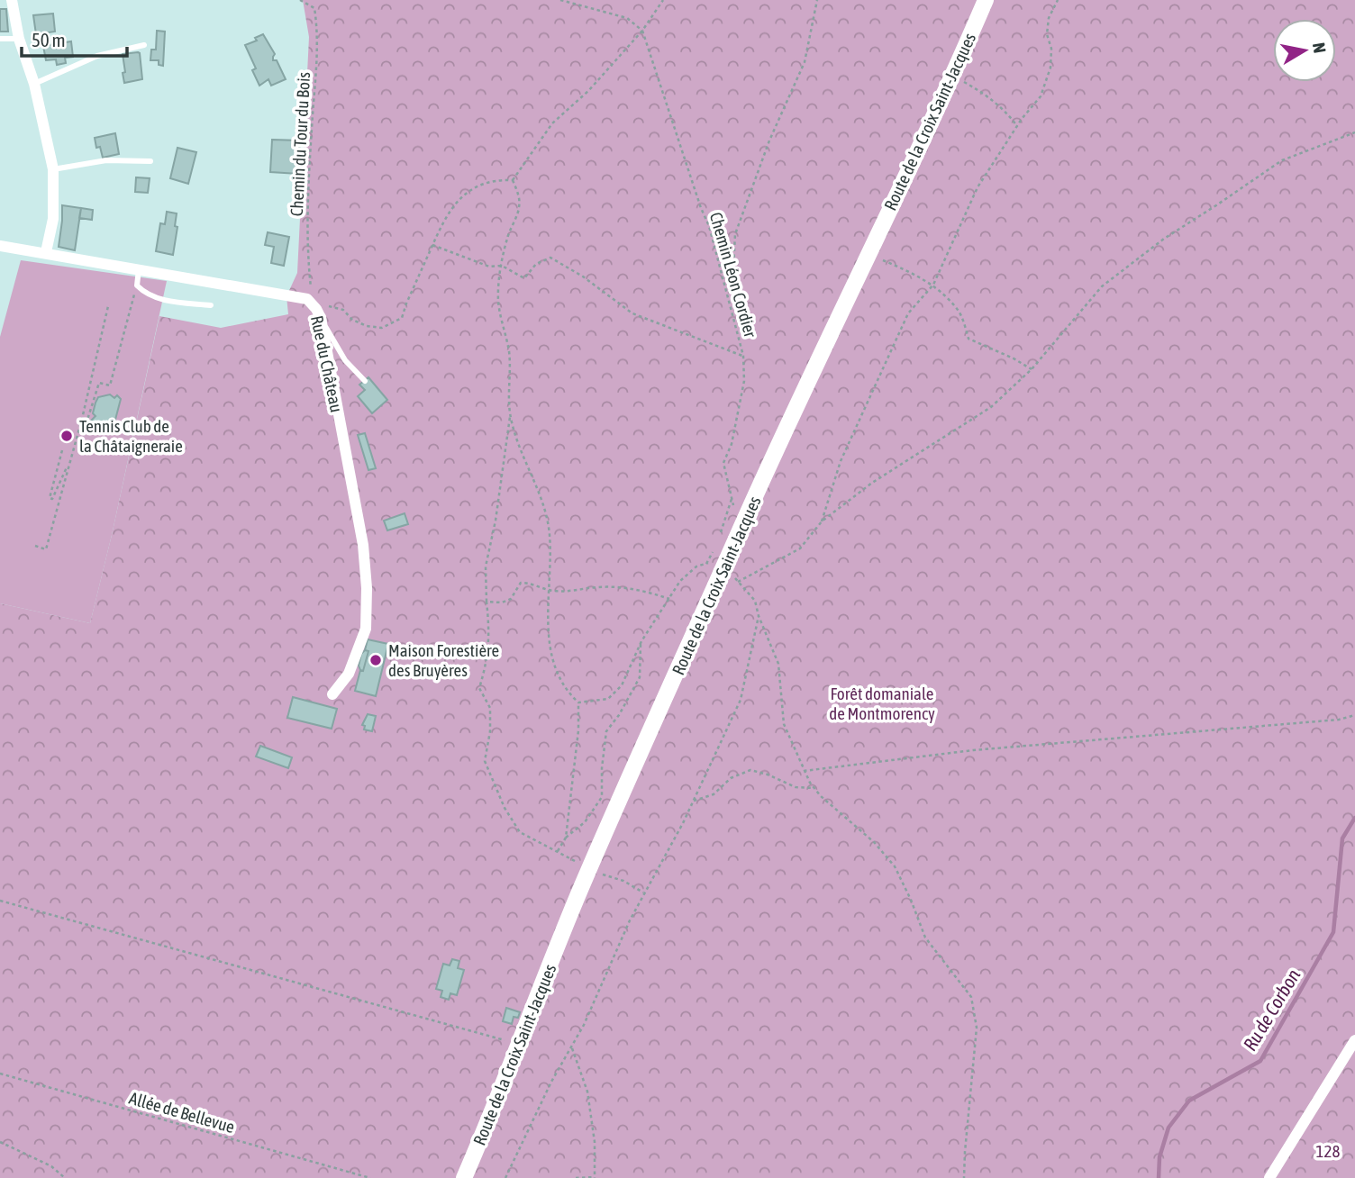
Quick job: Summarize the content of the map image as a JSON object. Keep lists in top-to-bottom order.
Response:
{
  "streets": {
    "street": ["Route de la Croix Saint-Jacques", "Rue du Château"],
    "path": ["Chemin du Tour du Bois", "Chemin Léon Cordier", "Allée de Bellevue"]
  },
  "crossings": [
    ["Route de la Croix Saint-Jacques", "Chemin Léon Cordier"]
  ],
  "water": ["Ru de Corbon"],
  "parks": ["Forêt domaniale de Montmorency", "128"],
  "places": ["Tennis Club de la Châtaigneraie", "Maison Forestière des Bruyères"],
  "scale_bar": "50 m",
  "north": "right"
}
